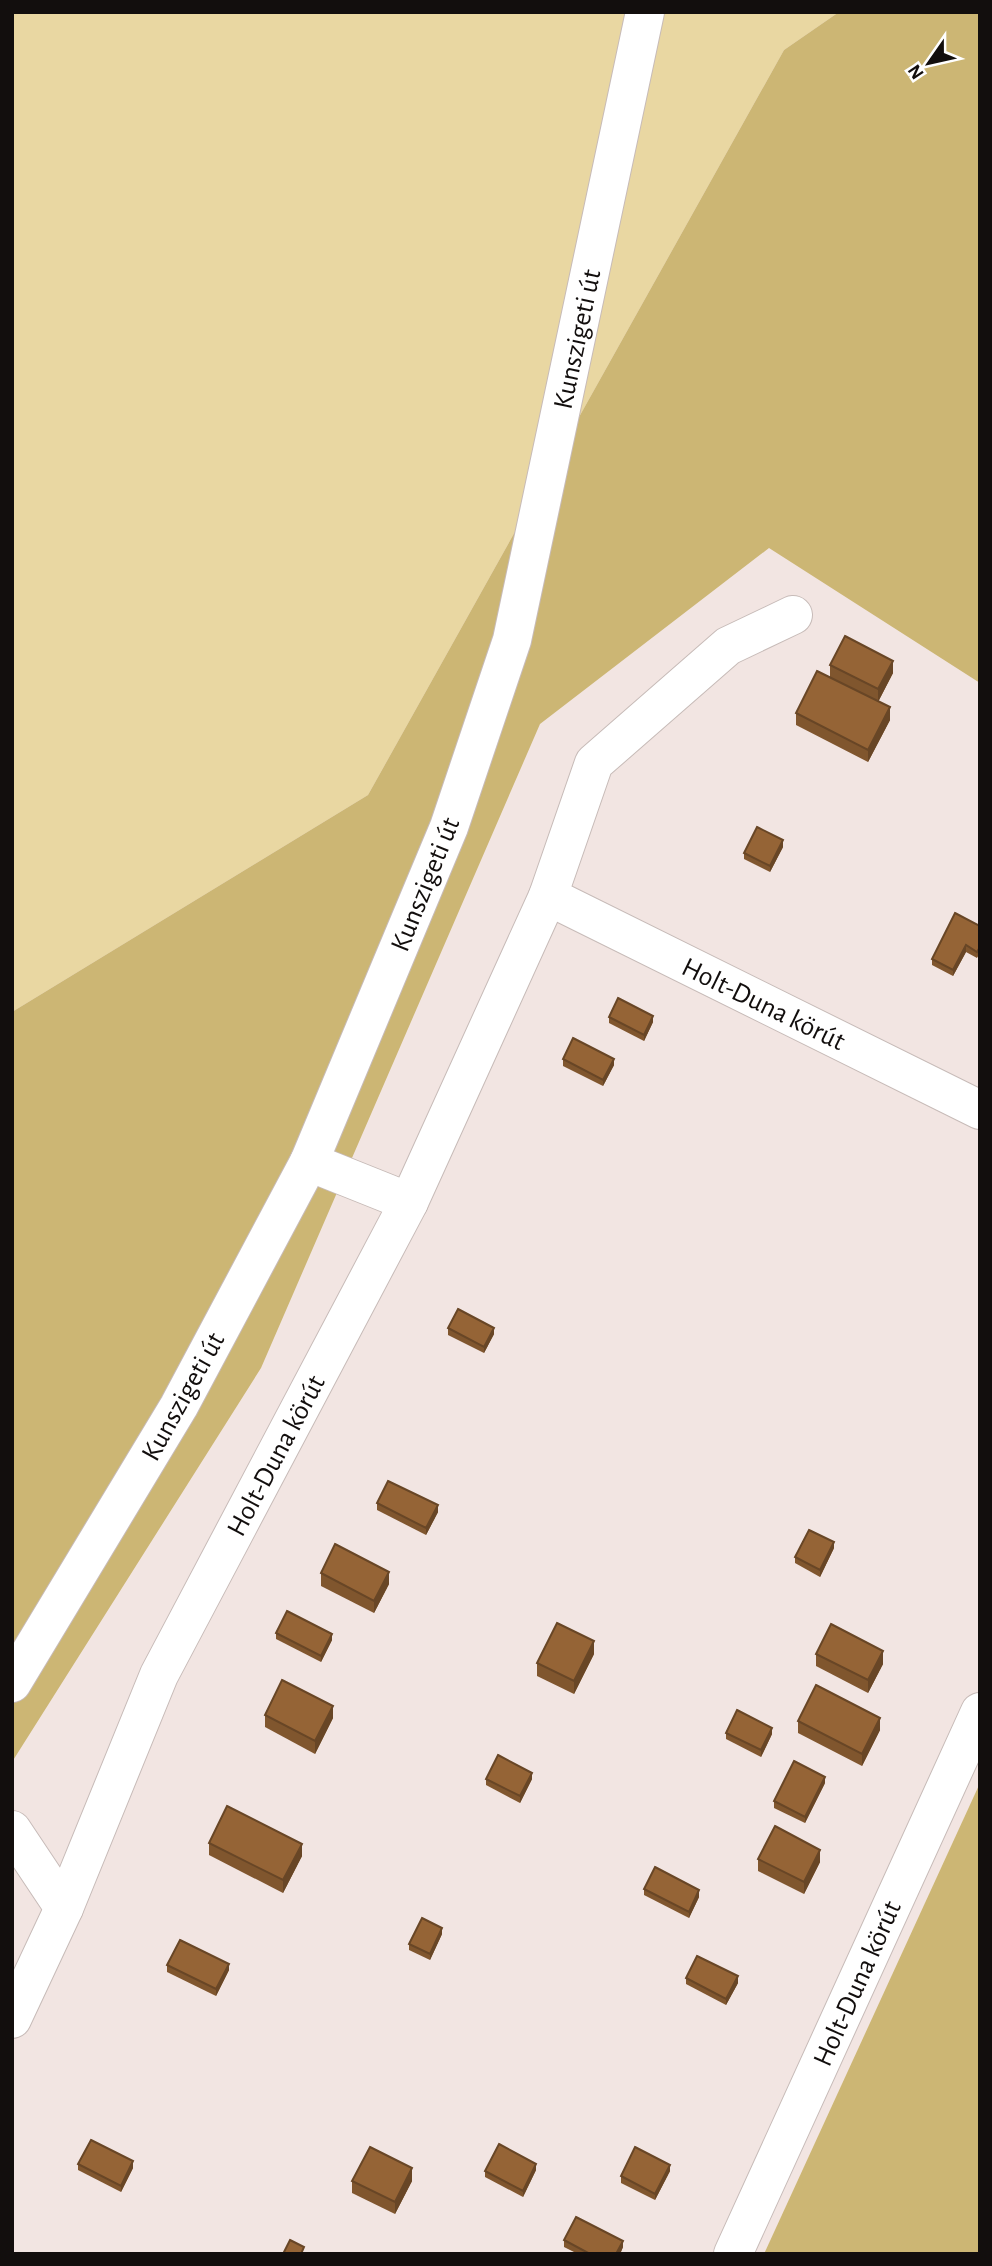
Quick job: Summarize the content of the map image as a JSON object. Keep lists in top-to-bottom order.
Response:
{
  "streets": {
    "street": ["Kunszigeti út", "Holt-Duna körút"]
  },
  "north": "bottom left"
}
